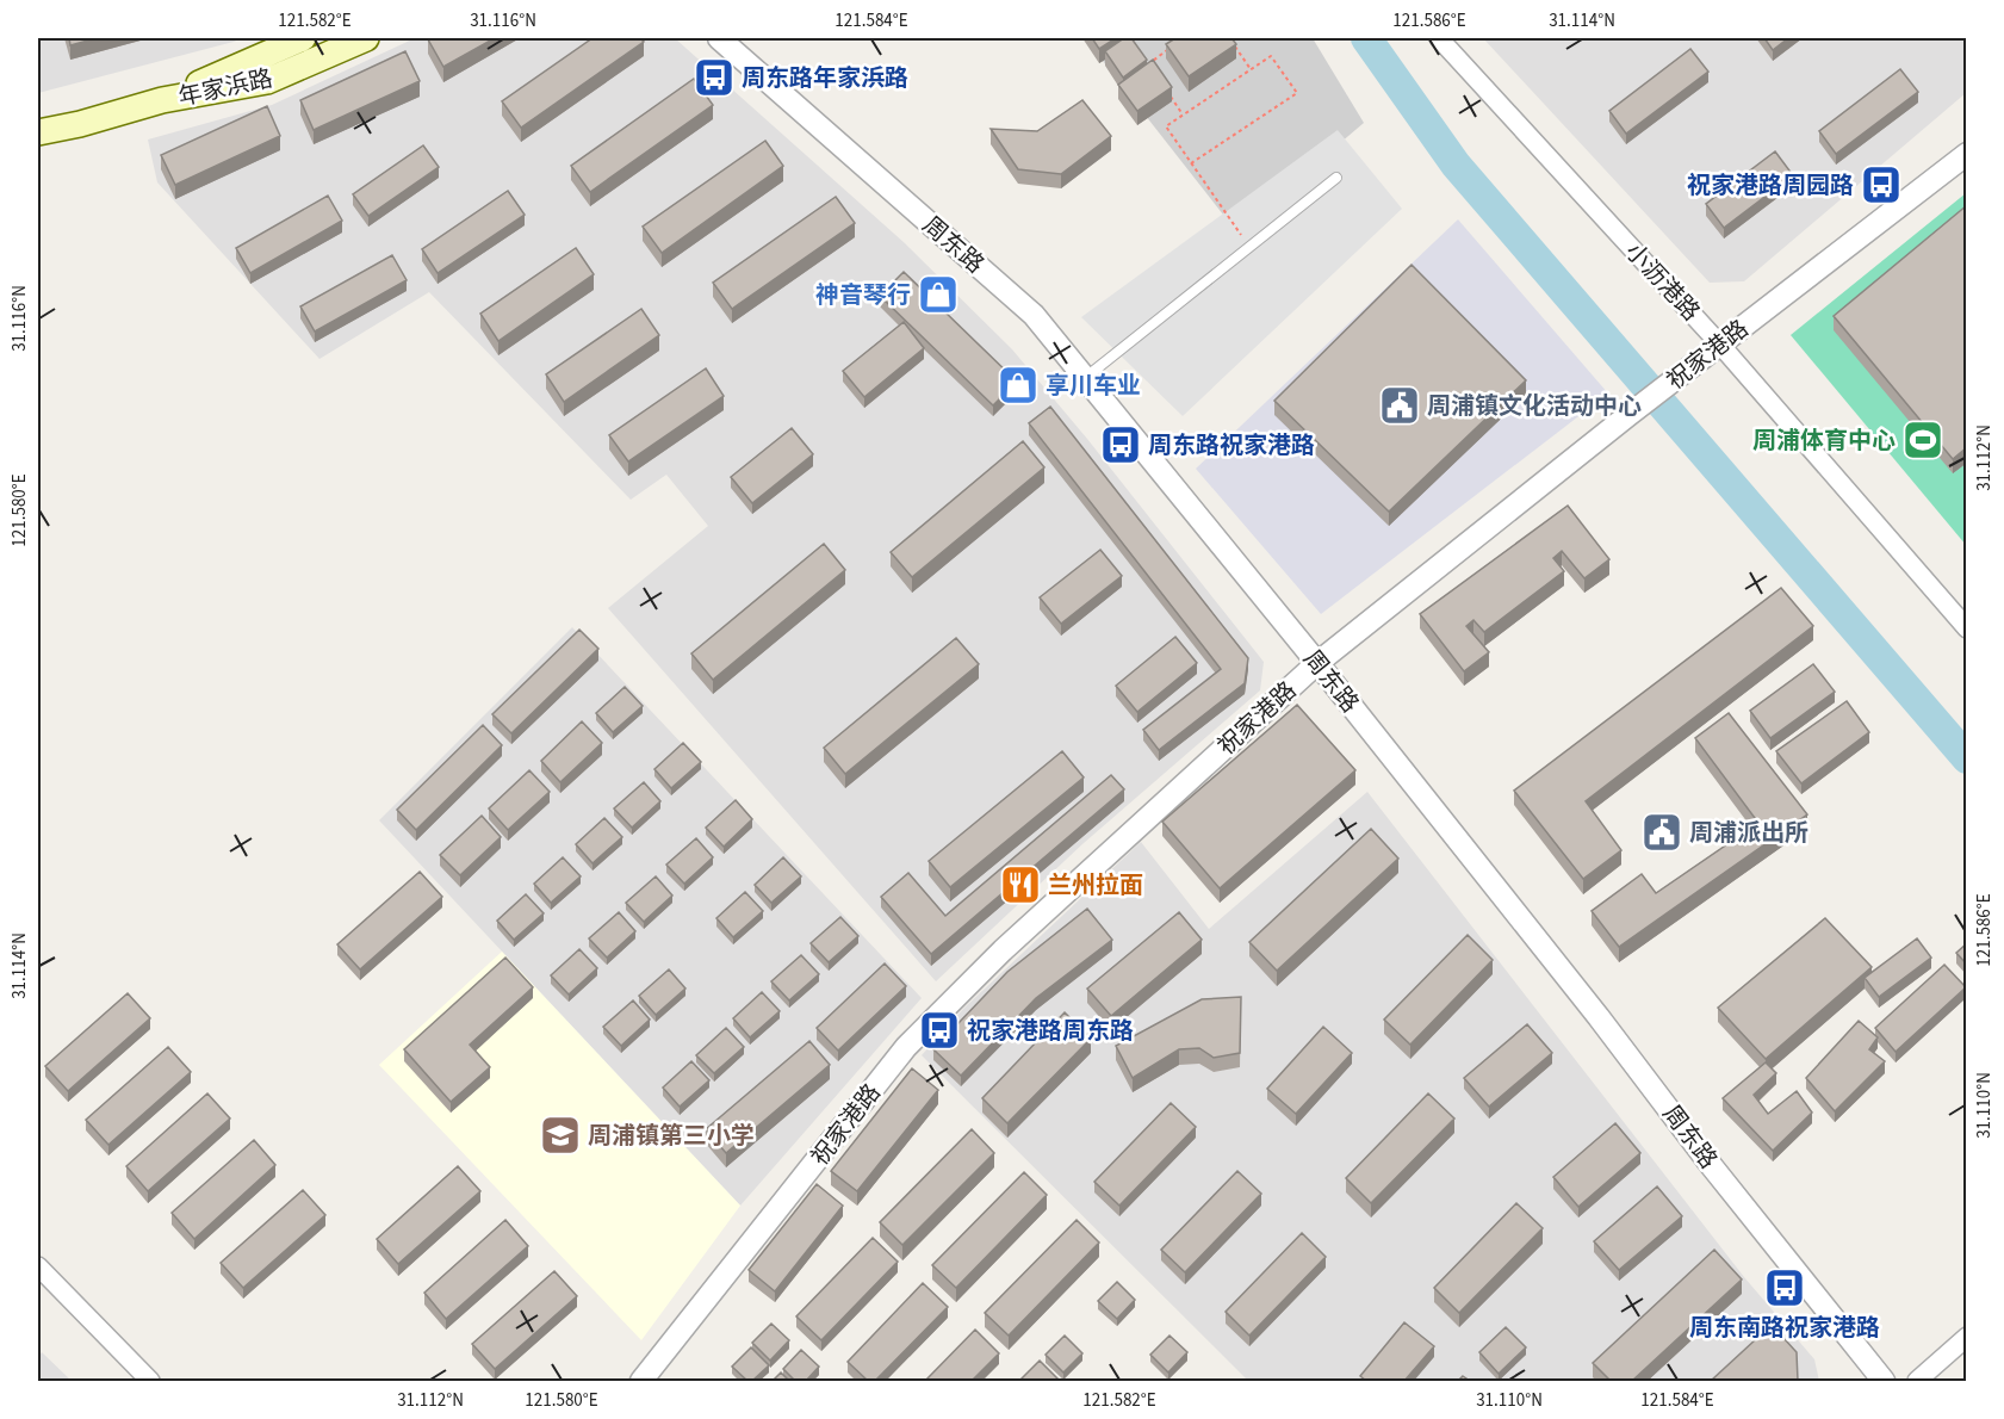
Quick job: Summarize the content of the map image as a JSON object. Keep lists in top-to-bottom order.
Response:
{
  "streets": {
    "main road": ["年家浜路"],
    "street": ["周东路", "小沥港路", "祝家港路"]
  },
  "crossings": [
    ["周东路", "祝家港路"],
    ["小沥港路", "祝家港路"]
  ],
  "places": {
    "bus stop": [
      "周东路年家浜路",
      "祝家港路周园路",
      "周东路祝家港路",
      "祝家港路周东路",
      "周东南路祝家港路"
    ],
    "shop": ["神音琴行", "享川车业"],
    "public building": ["周浦镇文化活动中心", "周浦派出所"],
    "sports": ["周浦体育中心"],
    "restaurant": ["兰州拉面"],
    "school or university": ["周浦镇第三小学"]
  },
  "coordinates": [
    "121.582°E",
    "31.116°N",
    "121.584°E",
    "121.586°E",
    "31.114°N",
    "31.112°N",
    "121.580°E",
    "31.110°N"
  ]
}
